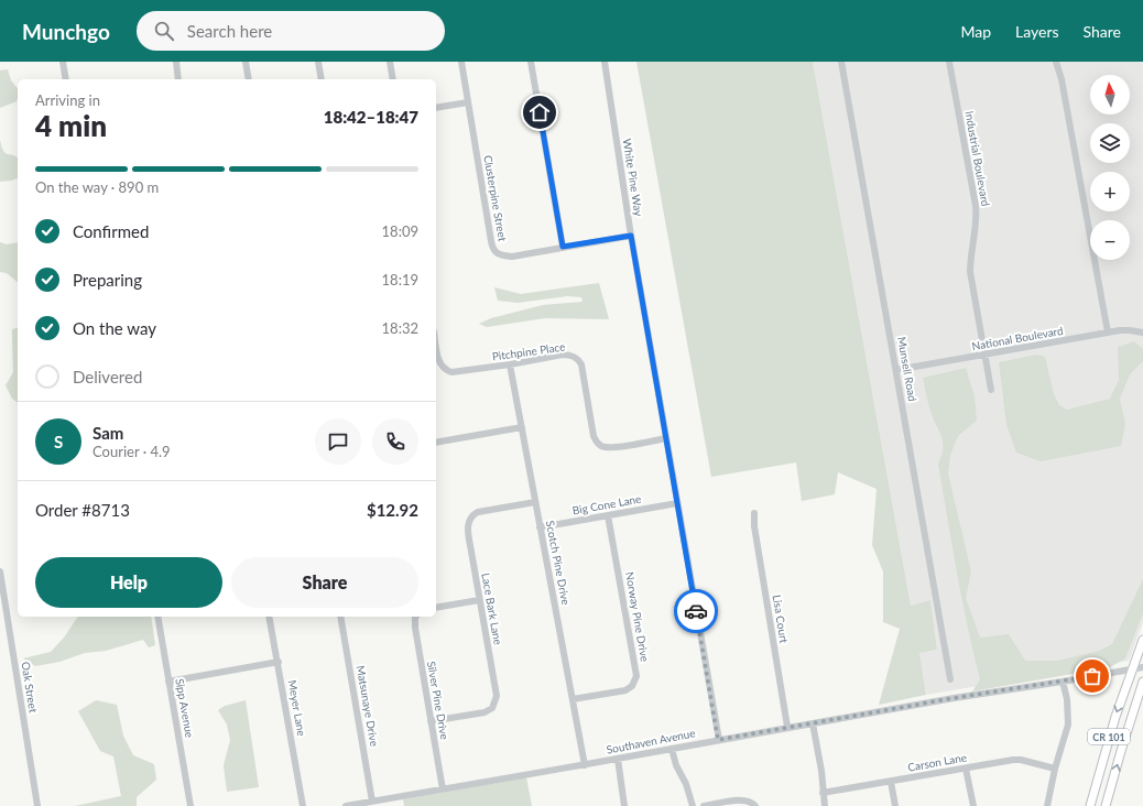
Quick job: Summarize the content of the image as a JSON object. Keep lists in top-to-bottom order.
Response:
{
  "streets": {
    "main road": ["CR 101"],
    "street": [
      "Industrial Boulevard",
      "White Pine Way",
      "Clusterpine Street",
      "National Boulevard",
      "Pitchpine Place",
      "Munsell Road",
      "Big Cone Lane",
      "Scotch Pine Drive",
      "Lace Bark Lane",
      "Norway Pine Drive",
      "Lisa Court",
      "Oak Street",
      "Silver Pine Drive",
      "Matsunaye Drive",
      "Sipp Avenue",
      "Meyer Lane",
      "Southaven Avenue",
      "Carson Lane"
    ]
  },
  "crossings": [
    ["Industrial Boulevard", "National Boulevard"],
    ["White Pine Way", "Clusterpine Street"],
    ["White Pine Way", "Pitchpine Place"],
    ["White Pine Way", "Big Cone Lane"],
    ["White Pine Way", "Southaven Avenue"],
    ["National Boulevard", "Munsell Road"],
    ["Pitchpine Place", "Scotch Pine Drive"],
    ["Big Cone Lane", "Scotch Pine Drive"],
    ["Big Cone Lane", "Norway Pine Drive"],
    ["Scotch Pine Drive", "Lace Bark Lane"],
    ["Scotch Pine Drive", "Norway Pine Drive"],
    ["Scotch Pine Drive", "Southaven Avenue"],
    ["Lace Bark Lane", "Silver Pine Drive"],
    ["Lisa Court", "Southaven Avenue"],
    ["Silver Pine Drive", "Southaven Avenue"],
    ["Matsunaye Drive", "Southaven Avenue"],
    ["CR 101", "Southaven Avenue"]
  ],
  "north": "top",
  "page": {
    "header": "Munchgo",
    "search": "Search here",
    "nav": ["Map", "Layers", "Share"],
    "map_buttons": ["+", "−"],
    "heading": ["4 min", "Arriving in", "18:42–18:47"],
    "panel": [
      "Sam",
      "Courier · 4.9",
      "Order #8713",
      "$12.92"
    ],
    "bar": "On the way · 890 m",
    "list": [
      ["Confirmed", "18:09"],
      ["Preparing", "18:19"],
      ["On the way", "18:32"],
      "Delivered"
    ],
    "round": "S",
    "buttons": ["Help", "Share"]
  }
}
